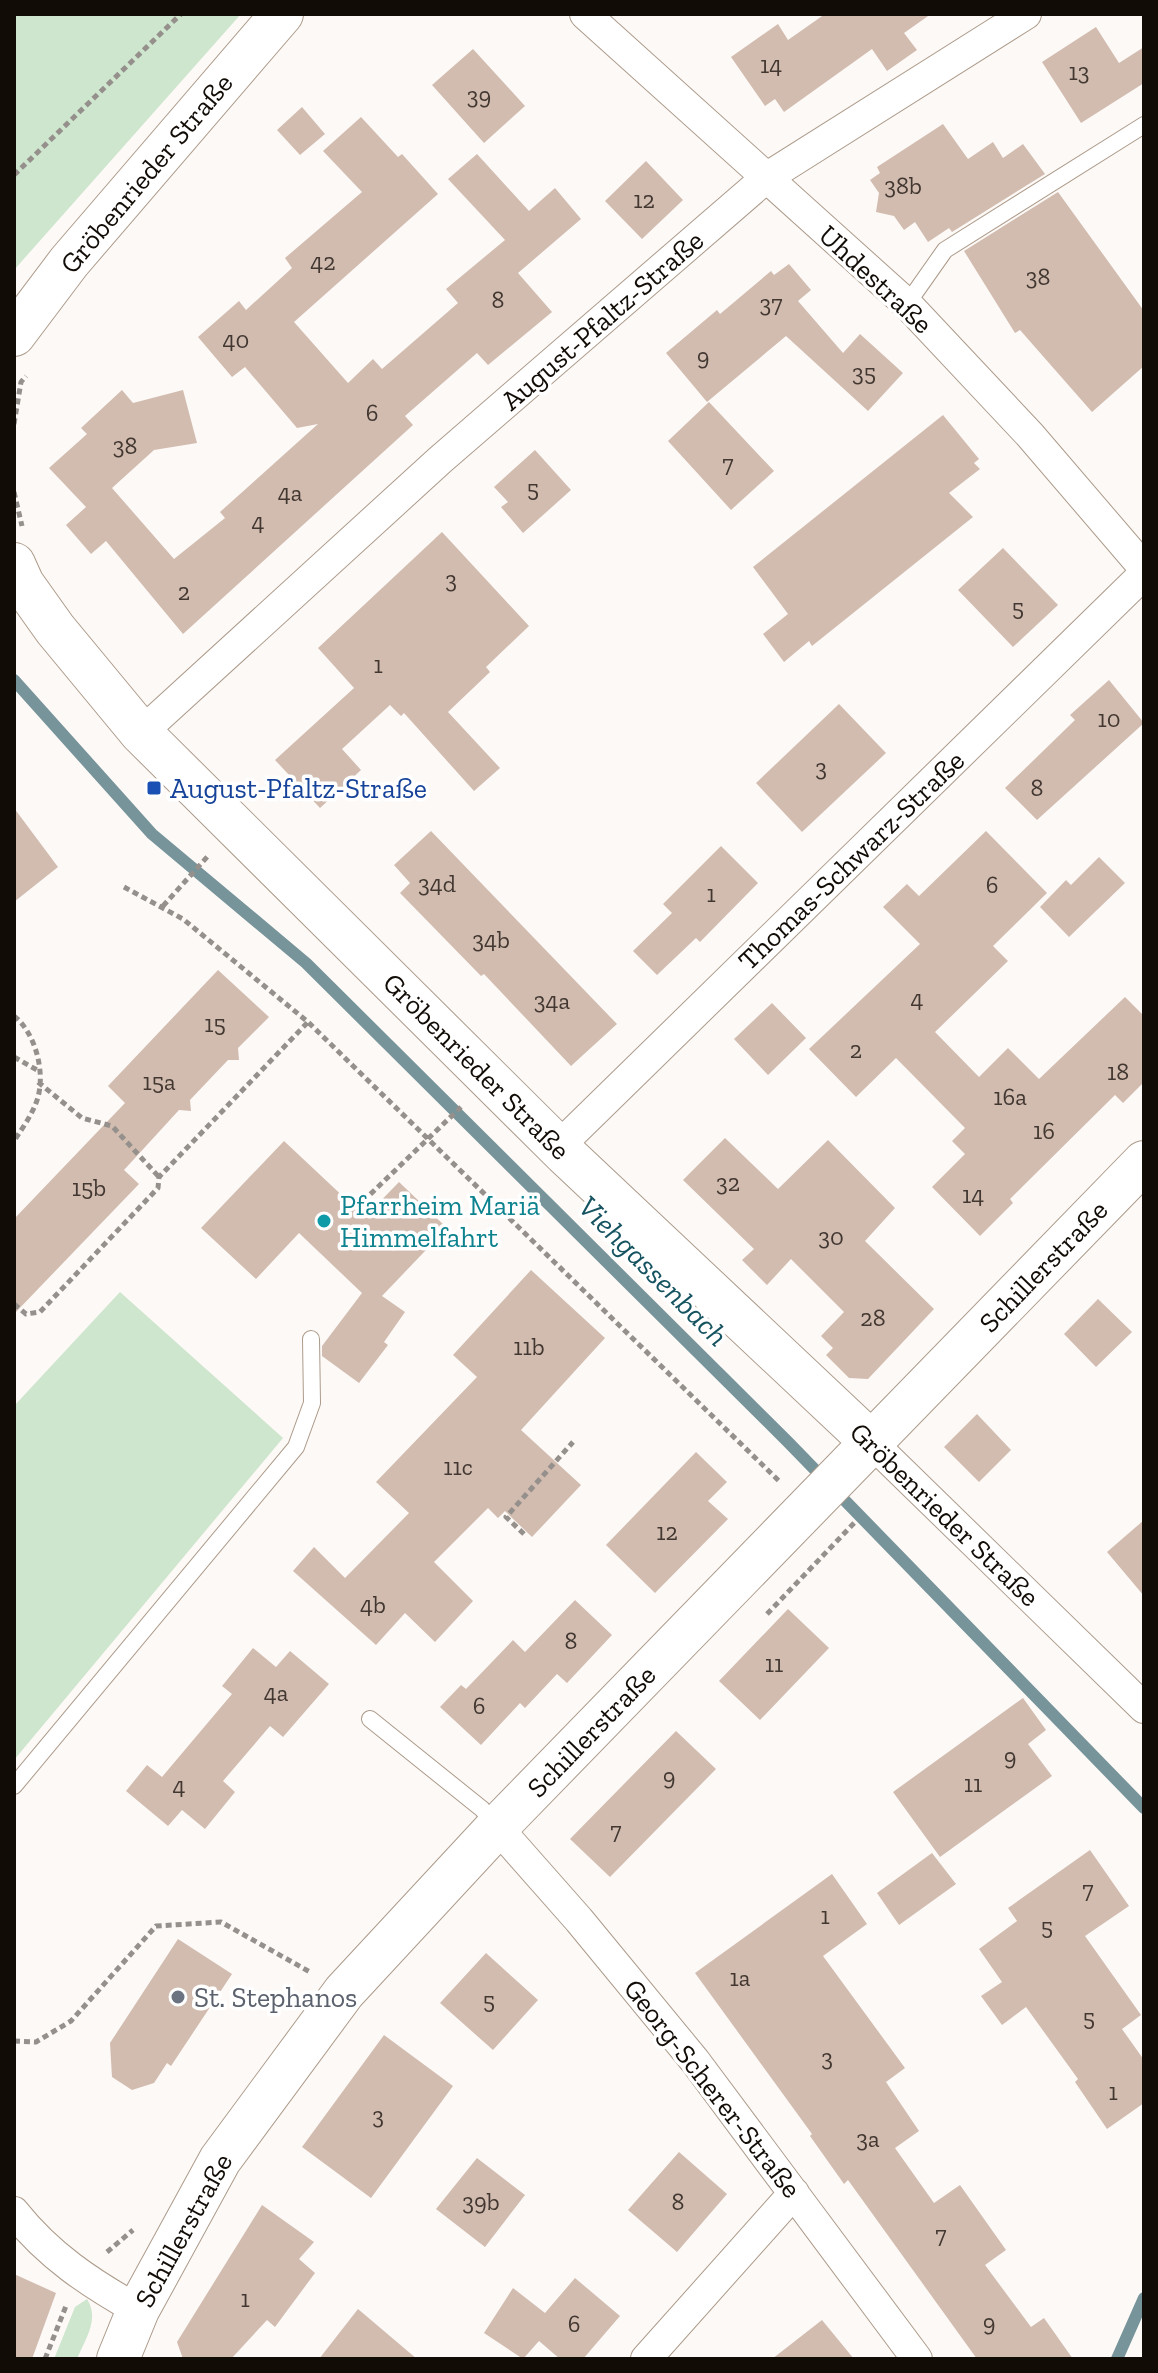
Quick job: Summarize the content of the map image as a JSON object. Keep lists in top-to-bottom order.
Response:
{
  "streets": {
    "street": [
      "Gröbenrieder Straße",
      "Uhdestraße",
      "August-Pfaltz-Straße",
      "Thomas-Schwarz-Straße",
      "Schillerstraße",
      "Georg-Scherer-Straße"
    ]
  },
  "crossings": [
    ["Gröbenrieder Straße", "August-Pfaltz-Straße"],
    ["Gröbenrieder Straße", "Thomas-Schwarz-Straße"],
    ["Gröbenrieder Straße", "Schillerstraße"],
    ["Uhdestraße", "August-Pfaltz-Straße"],
    ["Schillerstraße", "Georg-Scherer-Straße"]
  ],
  "water": ["Viehgassenbach"],
  "places": {
    "transit": ["August-Pfaltz-Straße"],
    "other": ["Pfarrheim Mariä Himmelfahrt", "St. Stephanos"]
  },
  "house_numbers": [
    "14",
    "13",
    "39",
    "38b",
    "12",
    "42",
    "38",
    "8",
    "37",
    "40",
    "9",
    "35",
    "6",
    "38",
    "7",
    "5",
    "4a",
    "4",
    "3",
    "2",
    "5",
    "1",
    "10",
    "3",
    "8",
    "34d",
    "6",
    "1",
    "34b",
    "4",
    "34a",
    "15",
    "2",
    "18",
    "15a",
    "16a",
    "16",
    "32",
    "15b",
    "14",
    "30",
    "28",
    "11b",
    "11c",
    "12",
    "4b",
    "8",
    "11",
    "4a",
    "6",
    "9",
    "9",
    "11",
    "4",
    "7",
    "7",
    "1",
    "5",
    "1a",
    "5",
    "5",
    "3",
    "1",
    "3",
    "3a",
    "39b",
    "8",
    "7",
    "1",
    "9",
    "6"
  ]
}
